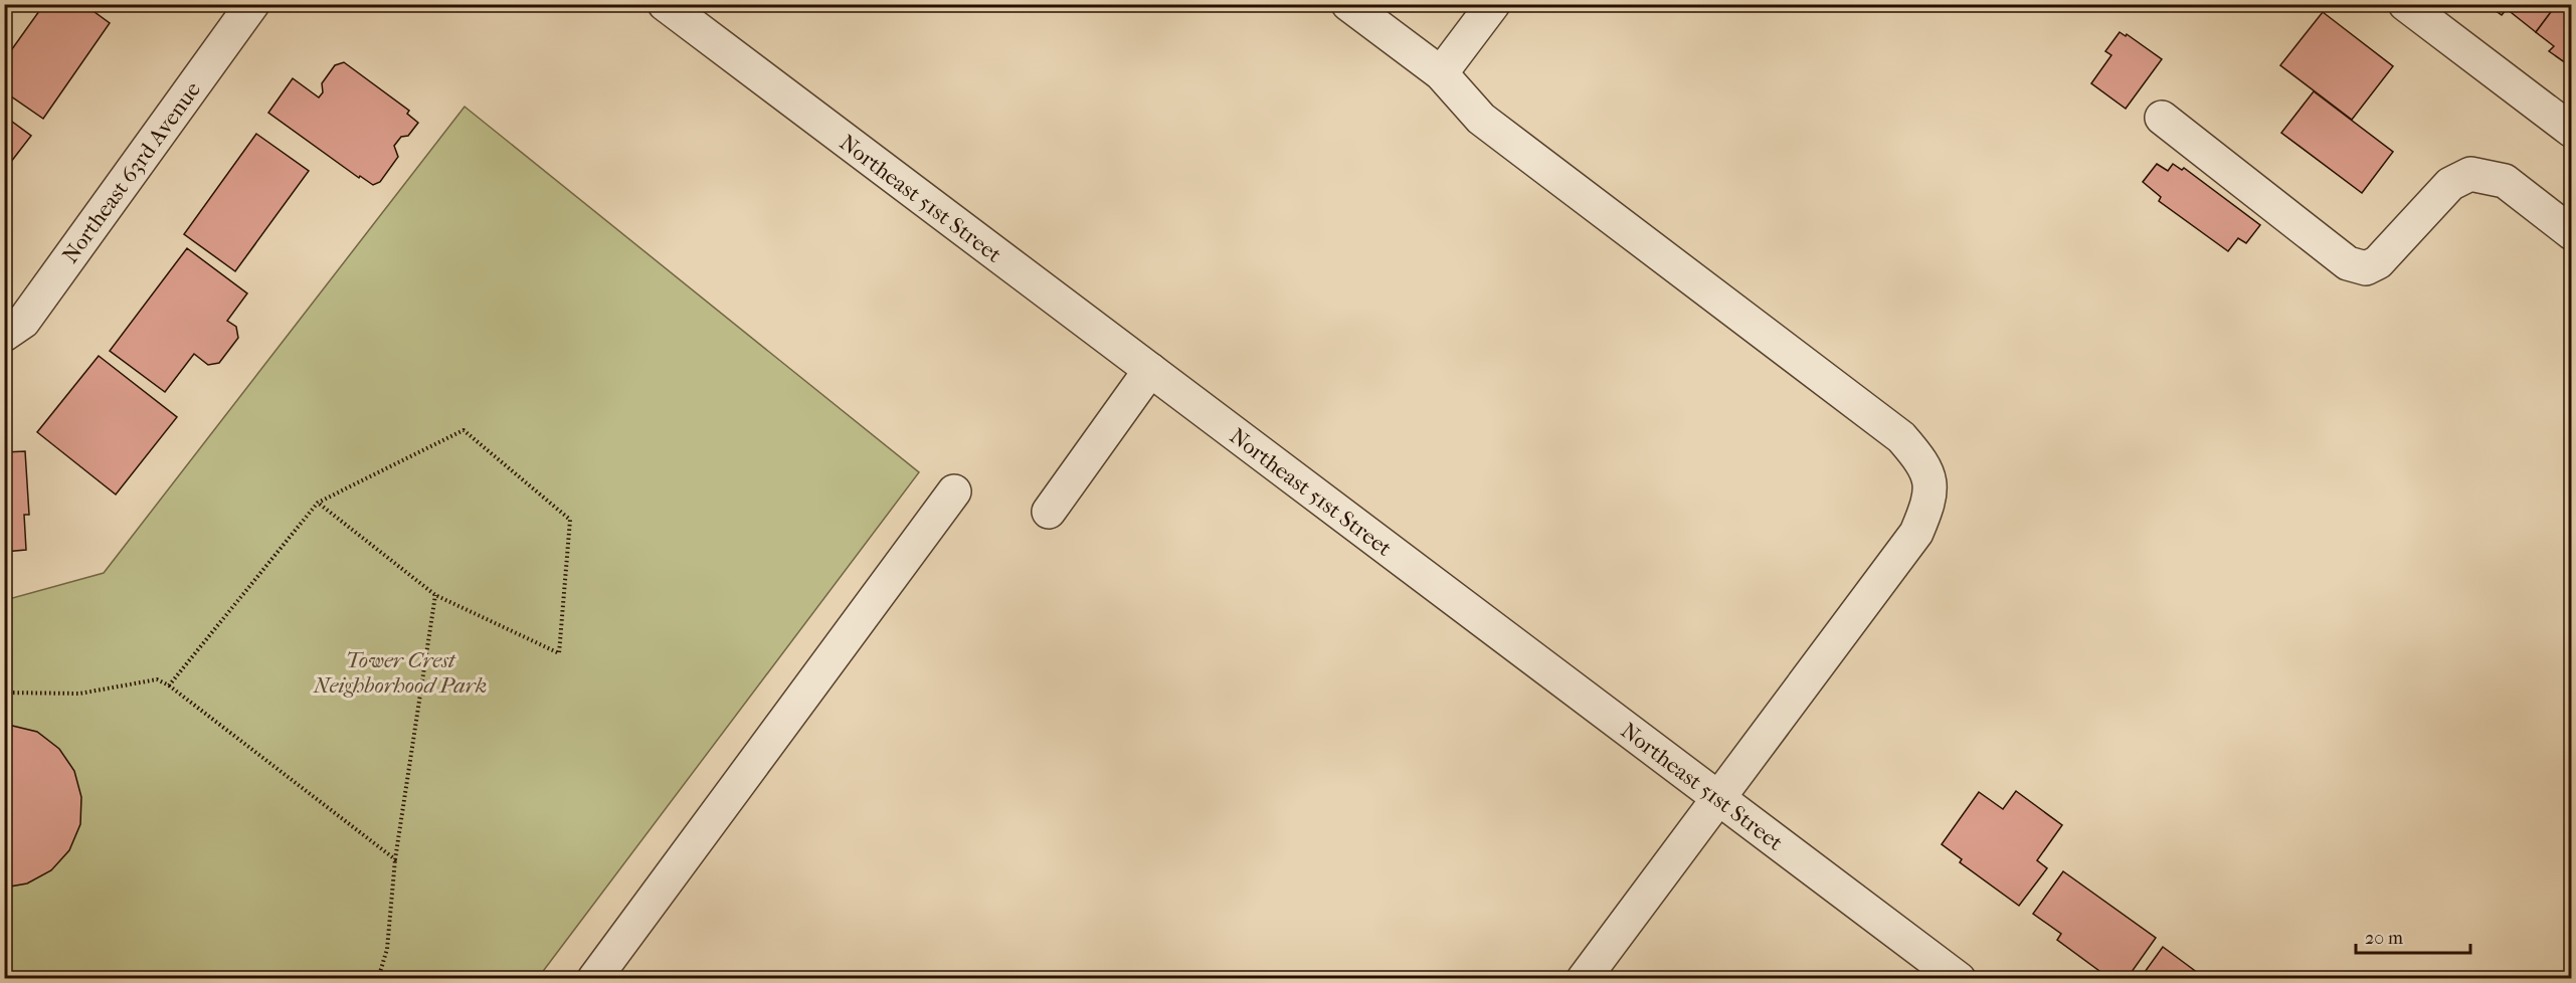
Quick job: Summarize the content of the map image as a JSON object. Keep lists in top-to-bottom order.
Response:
{
  "streets": {
    "street": ["Northeast 63rd Avenue", "Northeast 51st Street"]
  },
  "parks": ["Tower Crest Neighborhood Park"],
  "scale_bar": "20 m"
}
